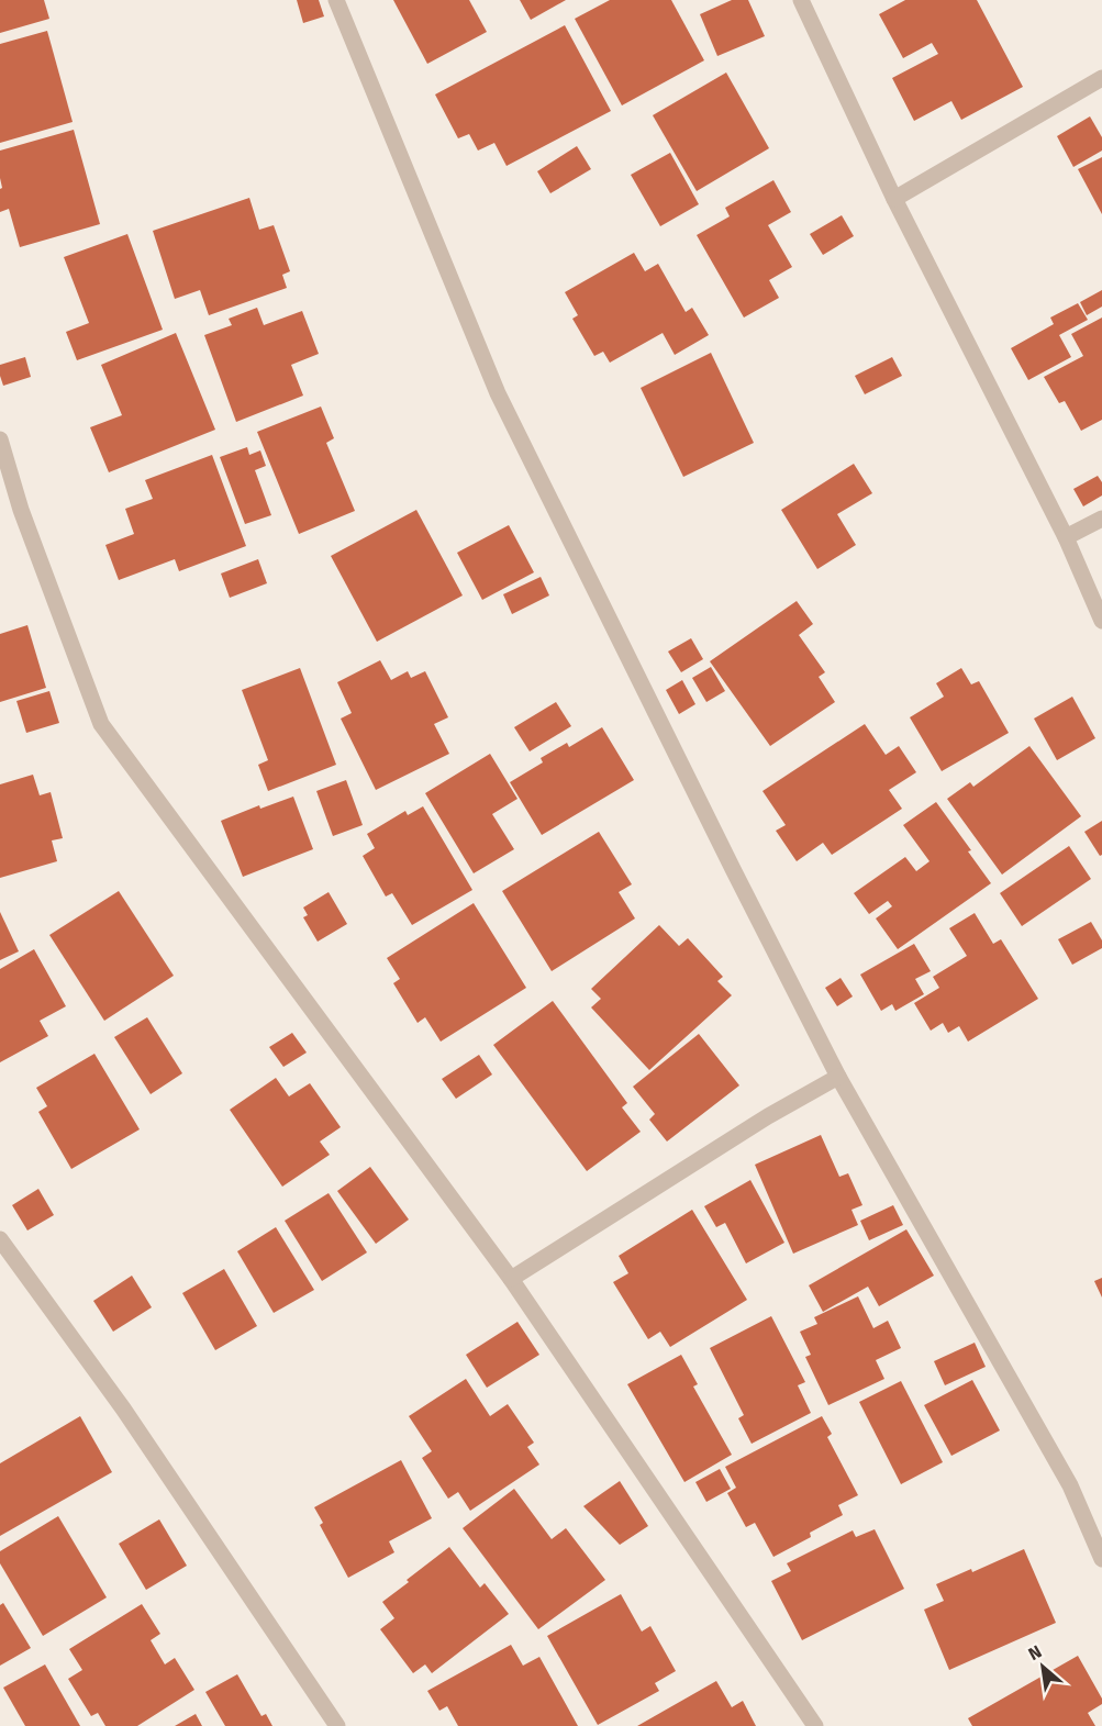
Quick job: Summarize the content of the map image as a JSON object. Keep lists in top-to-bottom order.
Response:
{
  "north": "top left"
}
